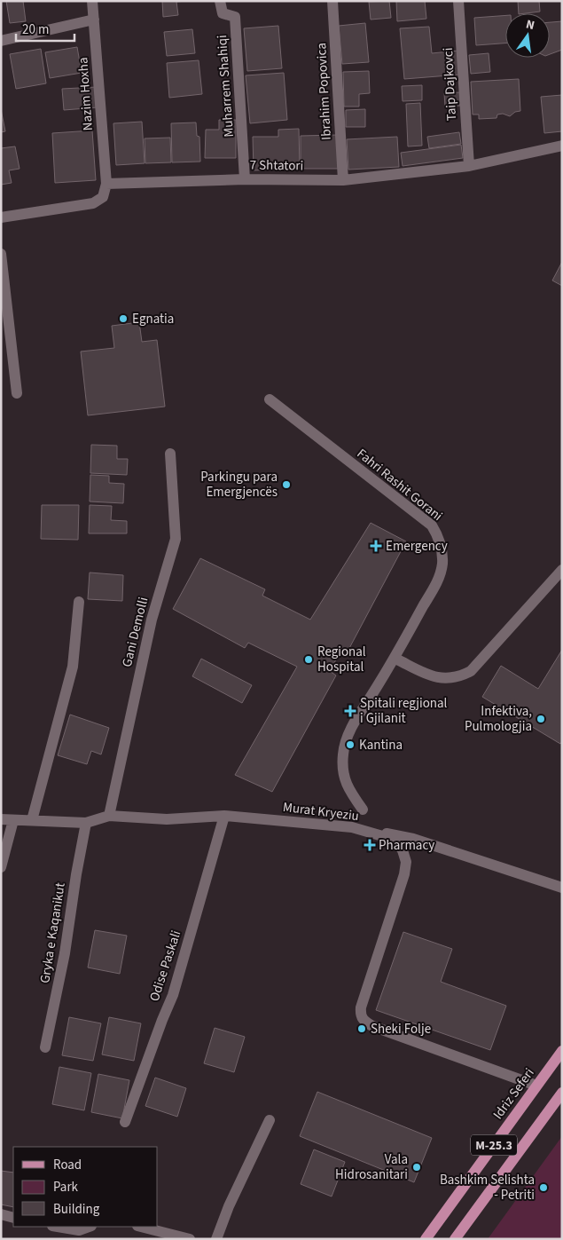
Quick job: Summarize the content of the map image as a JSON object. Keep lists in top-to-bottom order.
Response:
{
  "streets": {
    "main road": ["Idriz Seferi", "M-25.3"],
    "street": [
      "Taip Dajkovci",
      "Muharrem Shahiqi",
      "Ibrahim Popovica",
      "Nazim Hoxha",
      "7 Shtatori",
      "Fahri Rashit Gorani",
      "Gani Demolli",
      "Murat Kryeziu",
      "Gryka e Kaqanikut",
      "Odise Paskali"
    ]
  },
  "crossings": [
    ["Taip Dajkovci", "7 Shtatori"],
    ["Muharrem Shahiqi", "7 Shtatori"],
    ["Ibrahim Popovica", "7 Shtatori"],
    ["Nazim Hoxha", "7 Shtatori"],
    ["Gani Demolli", "Murat Kryeziu"],
    ["Murat Kryeziu", "Gryka e Kaqanikut"],
    ["Murat Kryeziu", "Odise Paskali"],
    ["Murat Kryeziu", "Idriz Seferi"]
  ],
  "places": {
    "other": [
      "Egnatia",
      "Parkingu para Emergjencës",
      "Regional Hospital",
      "Infektiva, Pulmologjia",
      "Kantina",
      "Sheki Folje",
      "Vala Hidrosanitari",
      "Bashkim Selishta - Petriti"
    ],
    "health": ["Emergency", "Spitali regjional i Gjilanit", "Pharmacy"]
  },
  "legend": ["Road", "Park", "Building"],
  "scale_bar": "20 m",
  "north": "top"
}
